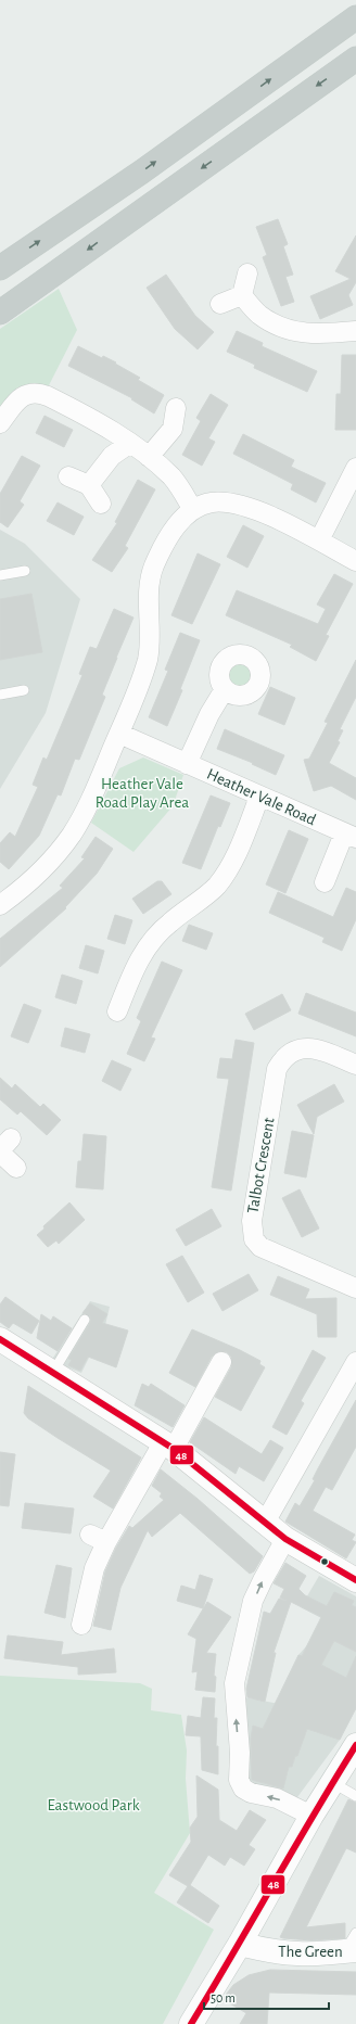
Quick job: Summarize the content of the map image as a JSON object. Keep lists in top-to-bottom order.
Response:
{
  "streets": {
    "main road": ["The Green"],
    "street": ["Heather Vale Road", "Talbot Crescent"]
  },
  "parks": ["Heather Vale Road Play Area", "Eastwood Park"],
  "lines": ["transit line 48"],
  "scale_bar": "50 m"
}
